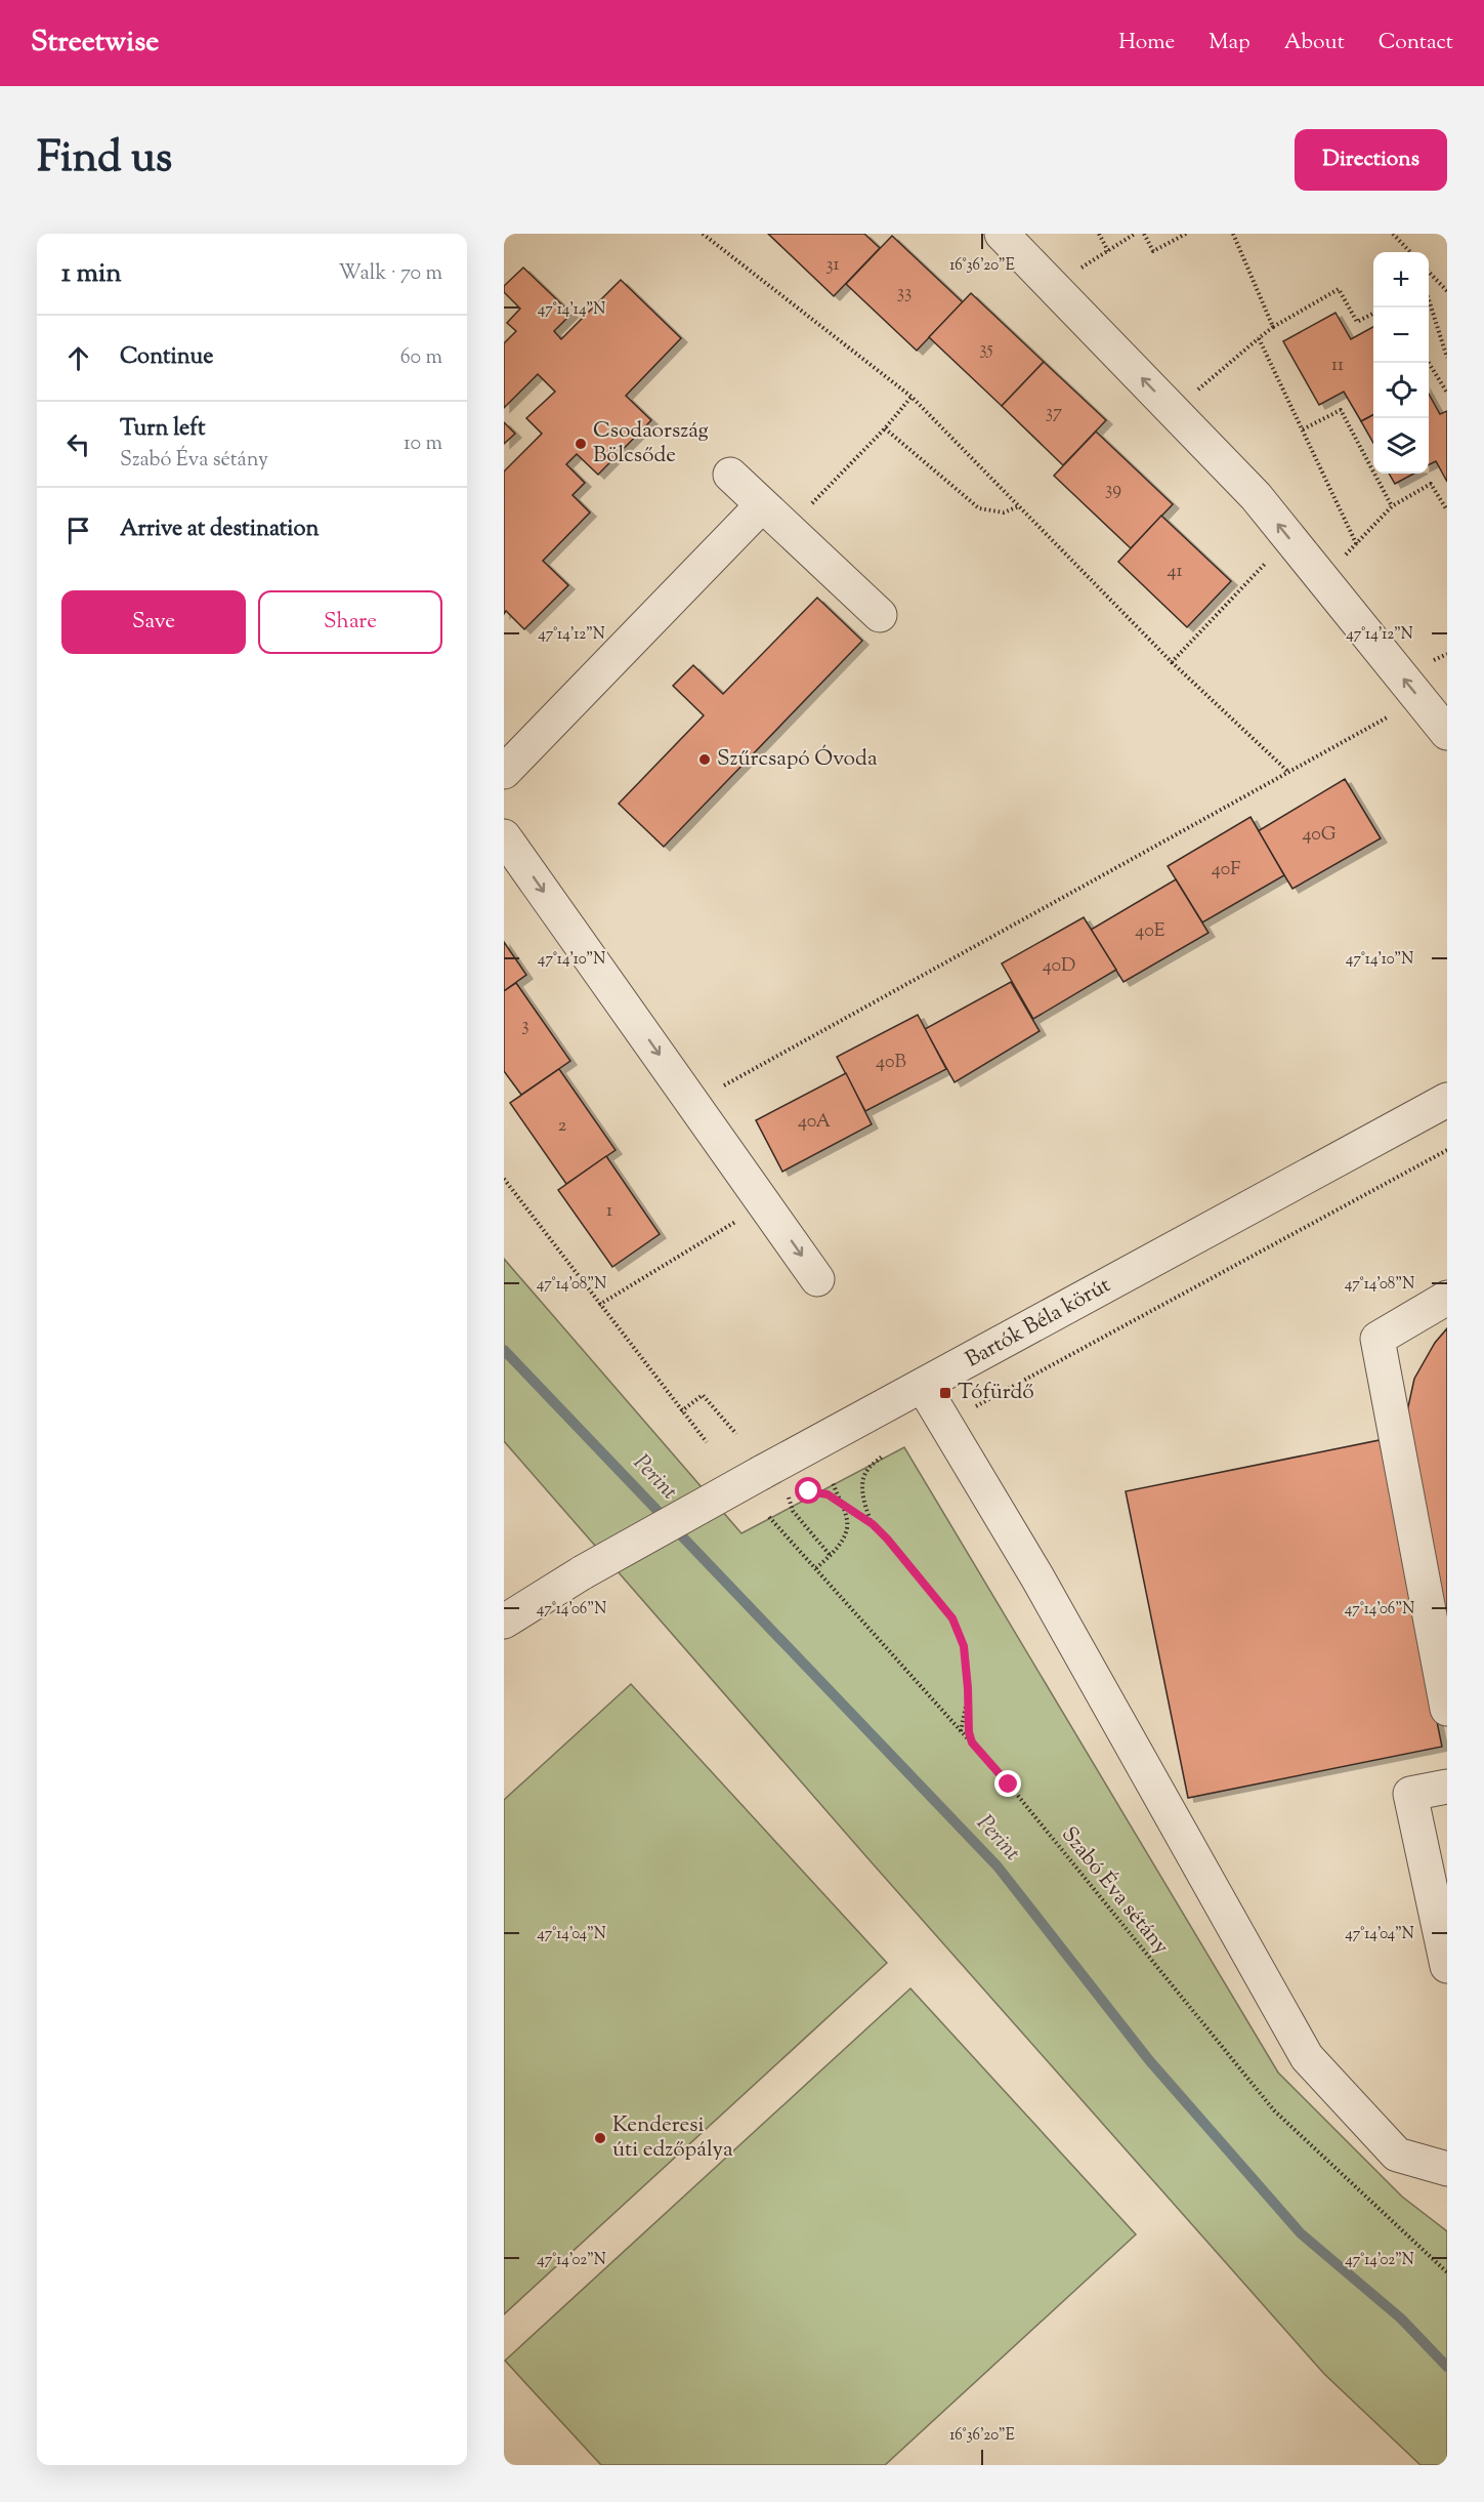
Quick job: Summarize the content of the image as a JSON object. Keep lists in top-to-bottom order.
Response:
{
  "streets": {
    "street": ["Bartók Béla körút"],
    "path": ["Szabó Éva sétány"]
  },
  "water": ["Perint"],
  "places": {
    "other": ["Csodaország Bölcsőde", "Szűrcsapó Óvoda", "Kenderesi úti edzőpálya"],
    "transit": ["Tófürdő"]
  },
  "house_numbers": [
    "31",
    "33",
    "35",
    "11",
    "37",
    "39",
    "41",
    "40G",
    "40F",
    "40E",
    "40D",
    "3",
    "40B",
    "40A",
    "2",
    "1"
  ],
  "page": {
    "header": "Streetwise",
    "nav": [
      "Home",
      "Map",
      "About",
      "Contact"
    ],
    "title": "Find us",
    "buttons": [
      "Directions",
      ["Save", "Share"]
    ],
    "heading": ["1 min", "Walk · 70 m"],
    "map_buttons": ["+", "−"],
    "list": [
      ["Continue", "60 m"],
      ["Turn left", "Szabó Éva sétány", "10 m"],
      "Arrive at destination"
    ]
  },
  "coordinates": [
    "16°36'20\"E",
    "47°14'14\"N",
    "47°14'12\"N",
    "47°14'10\"N",
    "47°14'08\"N",
    "47°14'06\"N",
    "47°14'04\"N",
    "47°14'02\"N"
  ]
}
